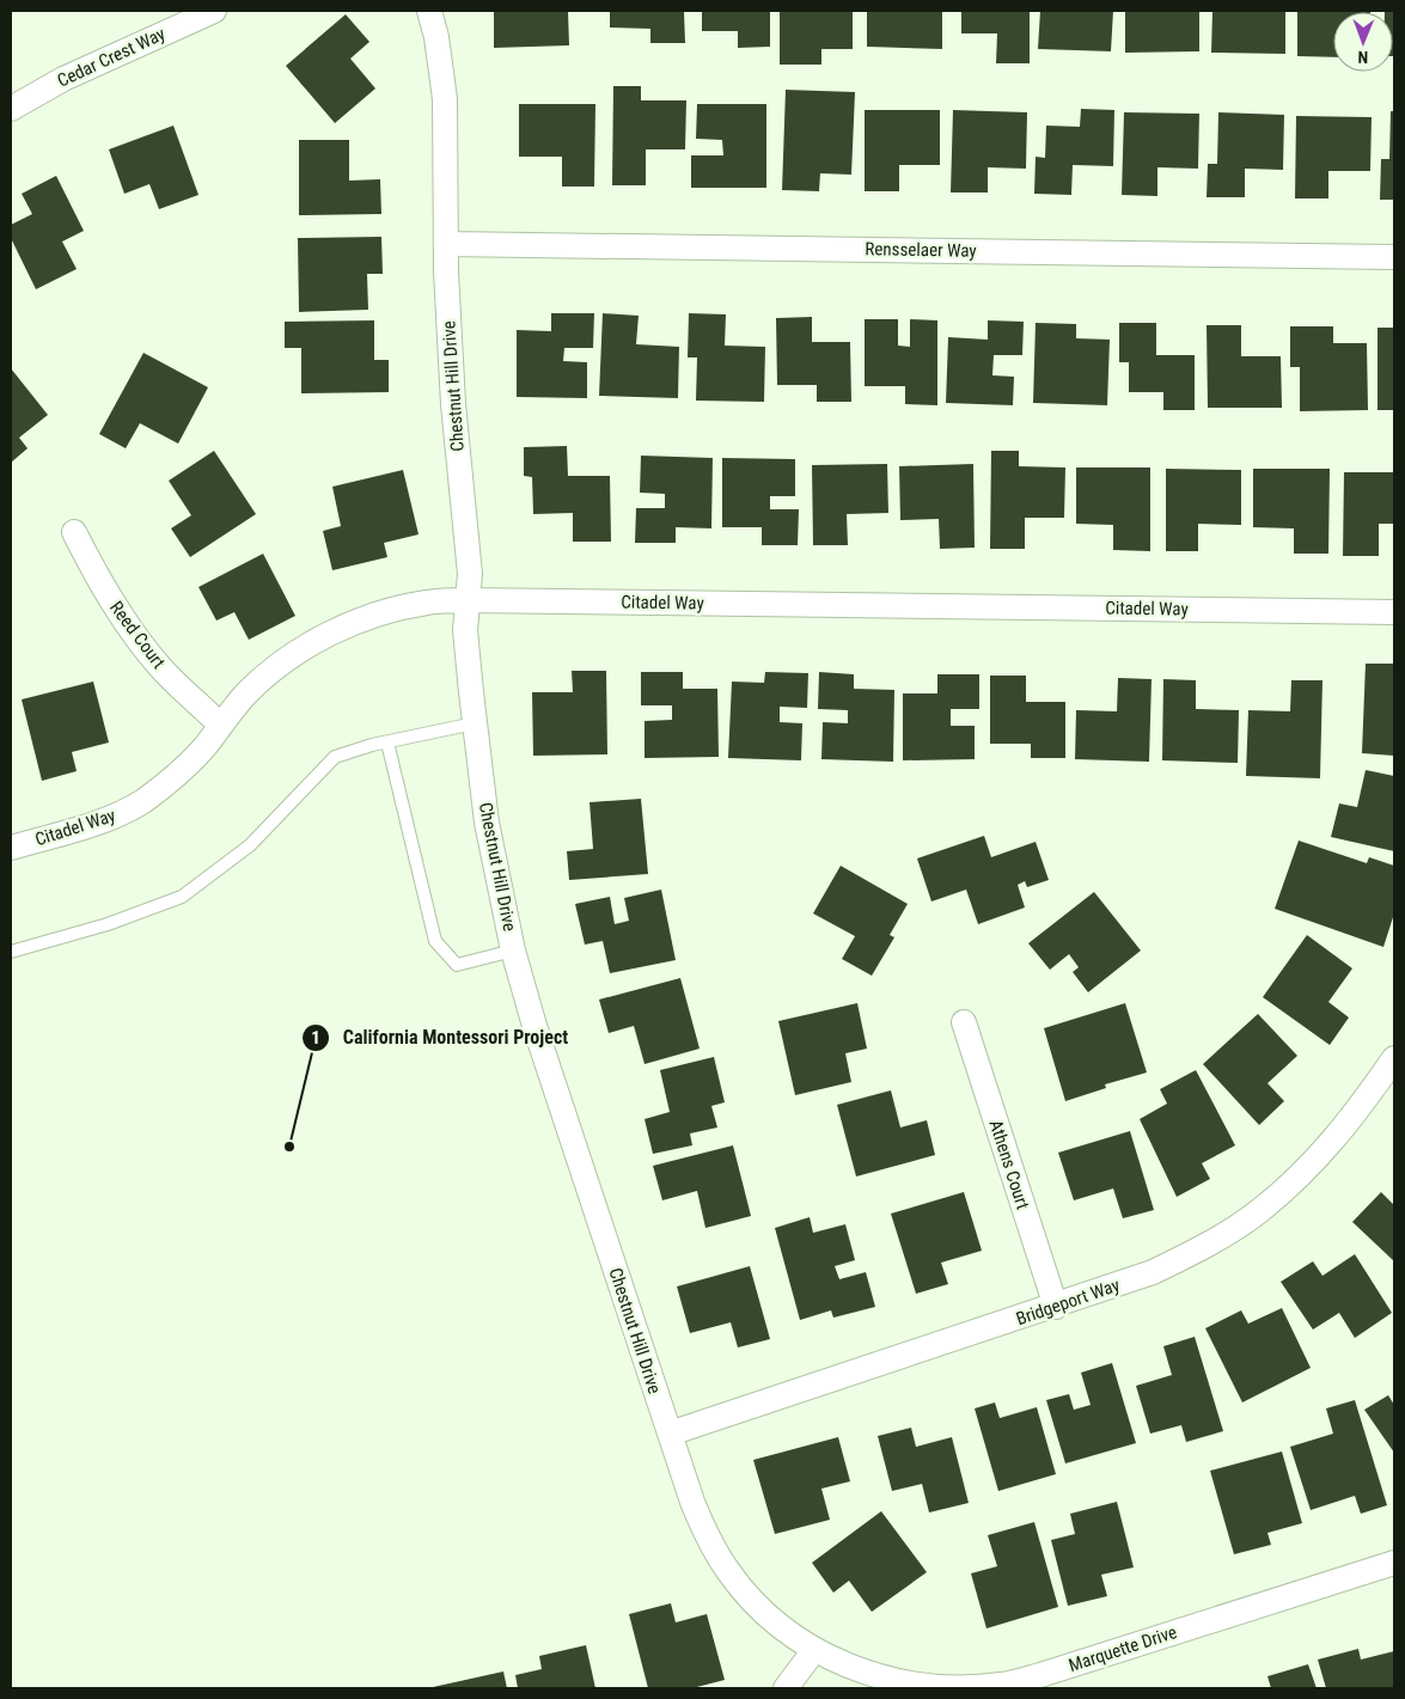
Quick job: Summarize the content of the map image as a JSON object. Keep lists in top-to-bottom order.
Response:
{
  "streets": {
    "street": [
      "Cedar Crest Way",
      "Rensselaer Way",
      "Chestnut Hill Drive",
      "Citadel Way",
      "Reed Court",
      "Athens Court",
      "Bridgeport Way",
      "Marquette Drive"
    ]
  },
  "crossings": [
    ["Rensselaer Way", "Chestnut Hill Drive"],
    ["Chestnut Hill Drive", "Citadel Way"],
    ["Chestnut Hill Drive", "Bridgeport Way"],
    ["Chestnut Hill Drive", "Marquette Drive"],
    ["Citadel Way", "Reed Court"],
    ["Athens Court", "Bridgeport Way"]
  ],
  "places": ["California Montessori Project"],
  "north": "bottom"
}
